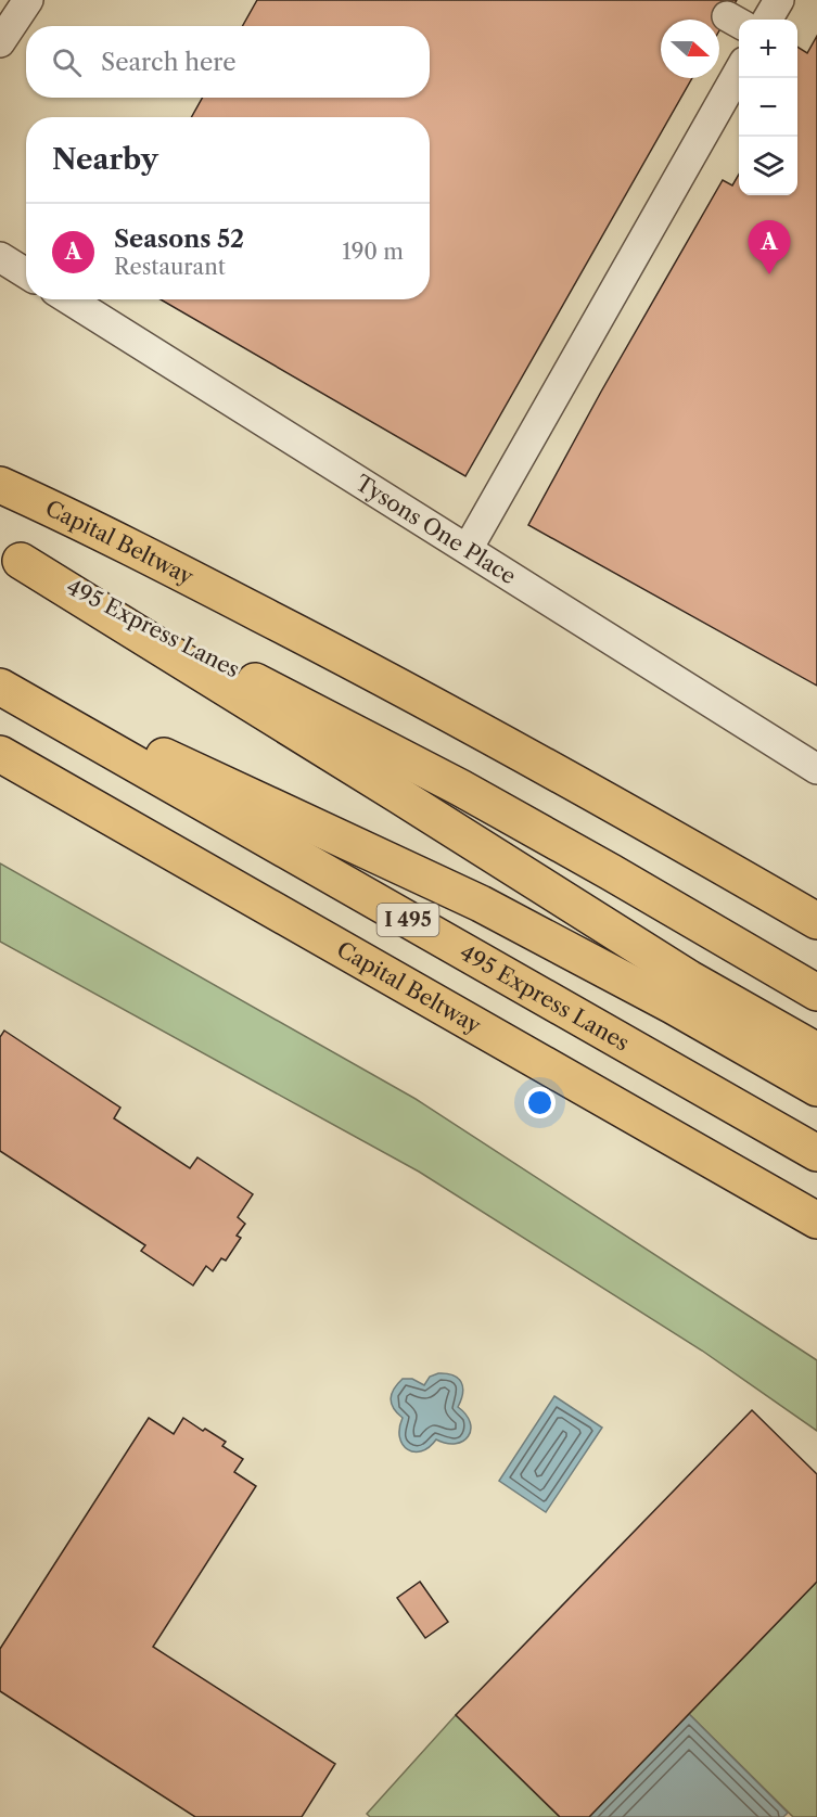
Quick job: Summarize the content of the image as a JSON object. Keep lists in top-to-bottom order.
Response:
{
  "streets": {
    "highway": ["Capital Beltway", "495 Express Lanes", "I 495"],
    "street": ["Tysons One Place"]
  },
  "north": "right",
  "page": {
    "map_buttons": ["+", "−"],
    "search": "Search here",
    "heading": "Nearby",
    "list": [
      {
        "mark": "A",
        "name": "Seasons 52",
        "note": "Restaurant",
        "value": "190 m"
      }
    ],
    "pins": "A"
  }
}
